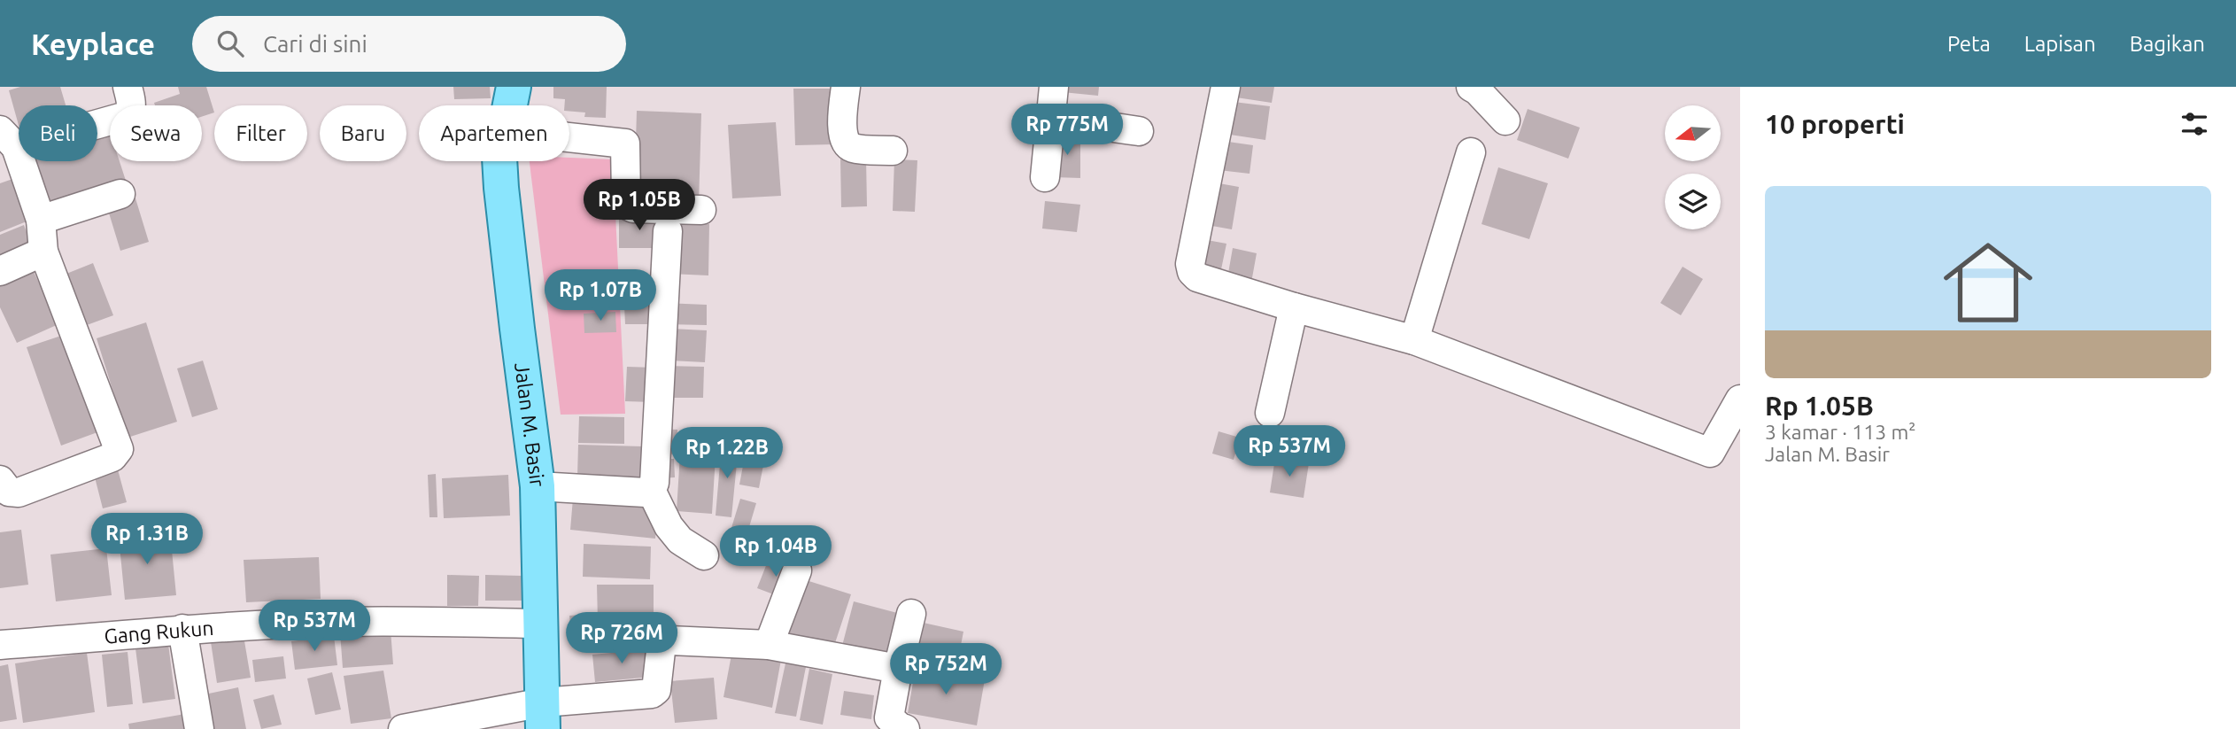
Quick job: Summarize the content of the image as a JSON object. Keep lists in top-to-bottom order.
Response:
{
  "streets": {
    "main road": ["Jalan M. Basir"],
    "street": ["Gang Rukun"]
  },
  "crossings": [
    ["Jalan M. Basir", "Gang Rukun"]
  ],
  "north": "left",
  "page": {
    "header": "Keyplace",
    "search": "Cari di sini",
    "nav": ["Peta", "Lapisan", "Bagikan"],
    "heading": "10 properti",
    "price": [
      "Rp 775M",
      "Rp 1.05B",
      "Rp 1.07B",
      "Rp 537M",
      "Rp 1.22B",
      "Rp 1.31B",
      "Rp 1.04B",
      "Rp 537M",
      "Rp 726M",
      "Rp 752M"
    ],
    "chip": [
      "Beli",
      "Sewa",
      "Filter",
      "Baru",
      "Apartemen"
    ],
    "list": [
      {
        "name": "Rp 1.05B",
        "note": "3 kamar · 113 m² · Jalan M. Basir"
      }
    ]
  }
}
